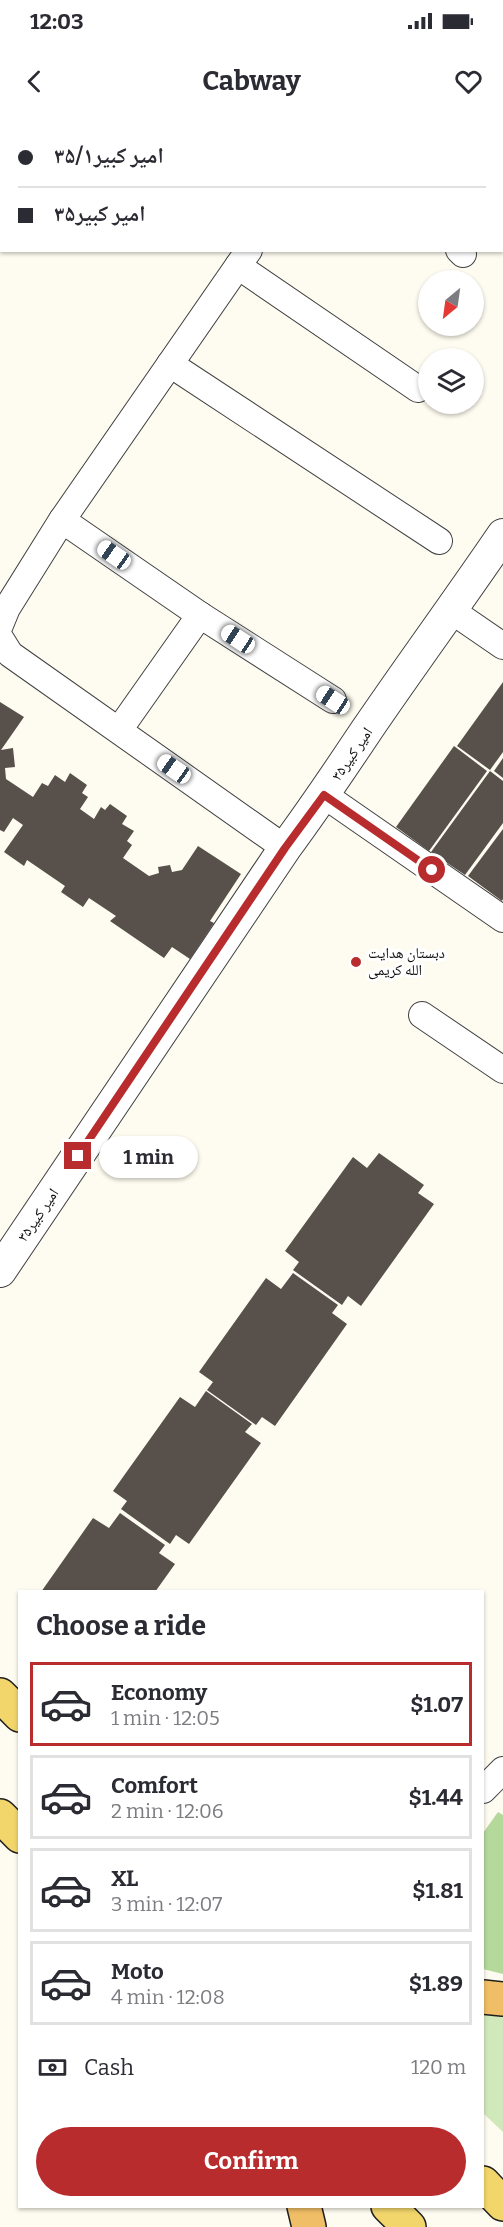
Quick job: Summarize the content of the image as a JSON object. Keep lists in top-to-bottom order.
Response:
{
  "streets": {
    "street": ["امیر کبیر۳۵"]
  },
  "places": ["دبستان هدایت الله کریمی"],
  "north": "bottom left",
  "page": {
    "status": "12:03",
    "header": "Cabway",
    "banner": ["امیر کبیر۳۵/۱", "امیر کبیر۳۵"],
    "bubble": "1 min",
    "heading": "Choose a ride",
    "list": [
      {
        "name": "Economy",
        "note": "1 min · 12:05",
        "value": "$1.07"
      },
      {
        "name": "Comfort",
        "note": "2 min · 12:06",
        "value": "$1.44"
      },
      {
        "name": "XL",
        "note": "3 min · 12:07",
        "value": "$1.81"
      },
      {
        "name": "Moto",
        "note": "4 min · 12:08",
        "value": "$1.89"
      }
    ],
    "pay": ["Cash", "120 m"],
    "buttons": "Confirm"
  }
}
